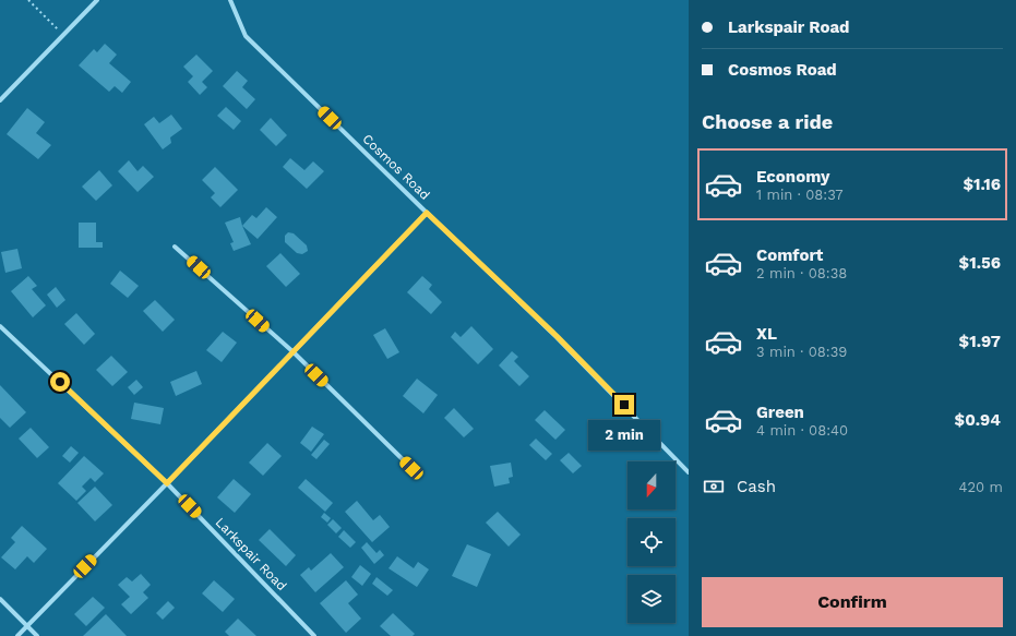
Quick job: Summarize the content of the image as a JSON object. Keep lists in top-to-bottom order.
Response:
{
  "streets": {
    "street": ["Cosmos Road", "Larkspair Road"]
  },
  "north": "bottom",
  "page": {
    "banner": ["Larkspair Road", "Cosmos Road"],
    "heading": "Choose a ride",
    "list": [
      {
        "name": "Economy",
        "note": "1 min · 08:37",
        "value": "$1.16"
      },
      {
        "name": "Comfort",
        "note": "2 min · 08:38",
        "value": "$1.56"
      },
      {
        "name": "XL",
        "note": "3 min · 08:39",
        "value": "$1.97"
      },
      {
        "name": "Green",
        "note": "4 min · 08:40",
        "value": "$0.94"
      }
    ],
    "bubble": "2 min",
    "pay": ["Cash", "420 m"],
    "buttons": "Confirm"
  }
}
